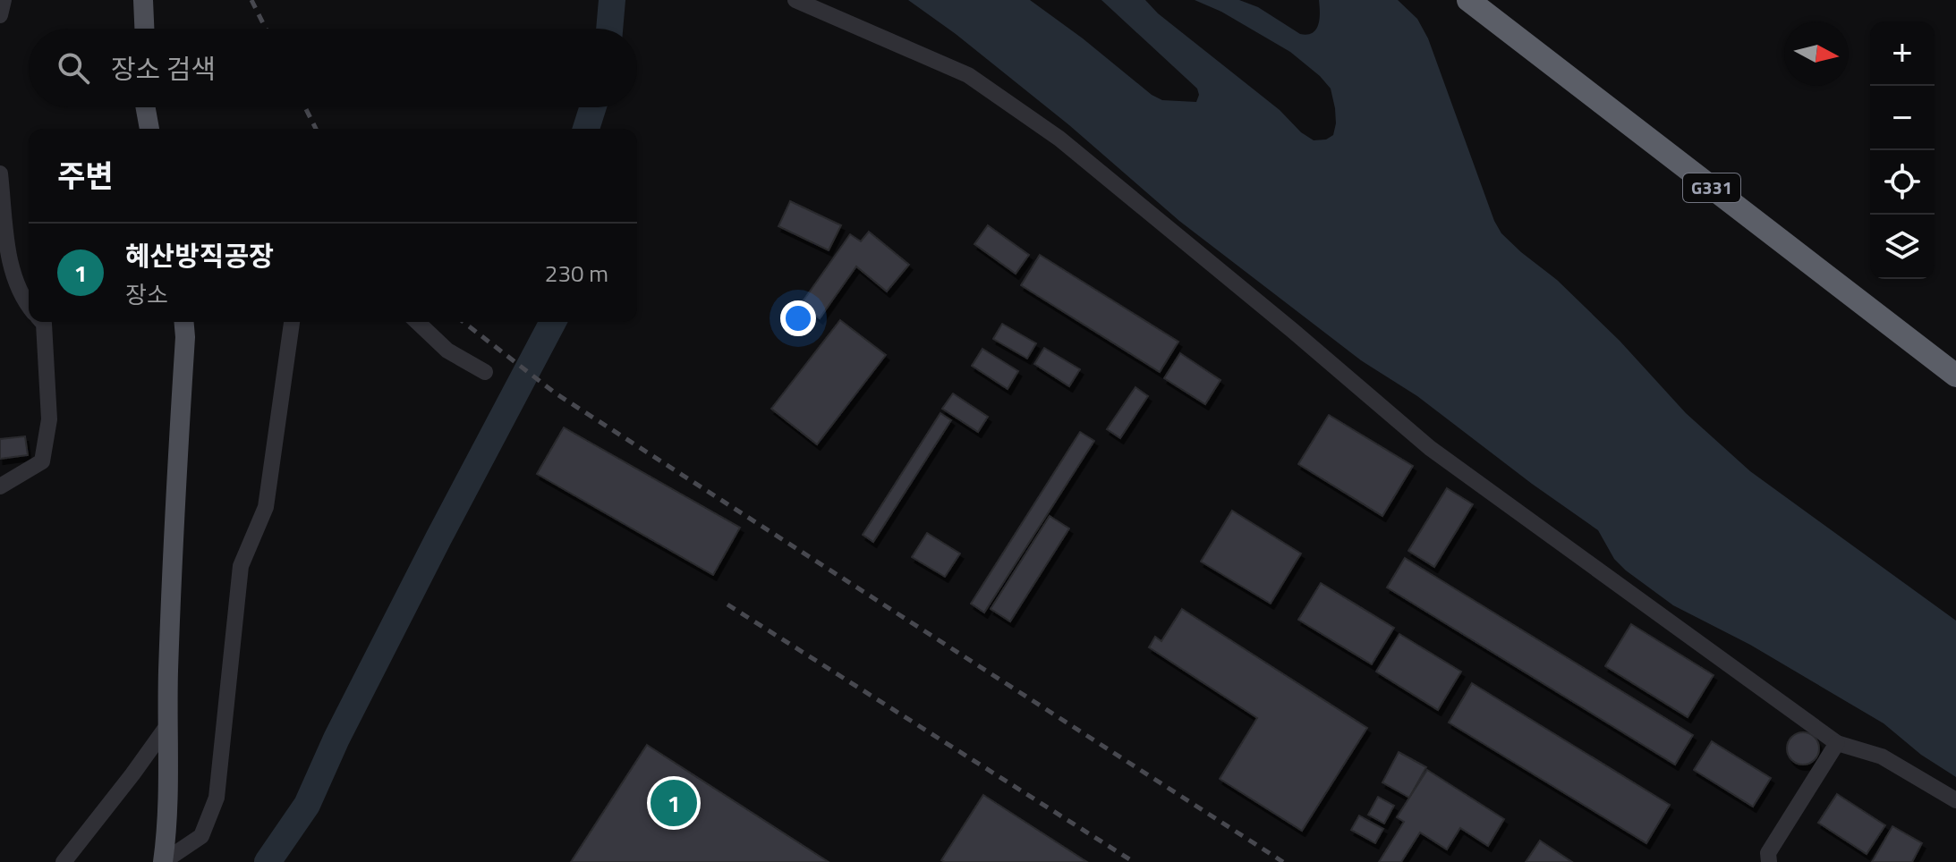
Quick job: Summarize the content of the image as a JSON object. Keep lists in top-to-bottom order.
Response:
{
  "streets": {
    "highway": ["G331"]
  },
  "north": "right",
  "page": {
    "map_buttons": ["+", "−"],
    "search": "장소 검색",
    "heading": "주변",
    "list": [
      {
        "mark": "1",
        "name": "혜산방직공장",
        "note": "장소",
        "value": "230 m"
      }
    ],
    "pins": "1"
  }
}
